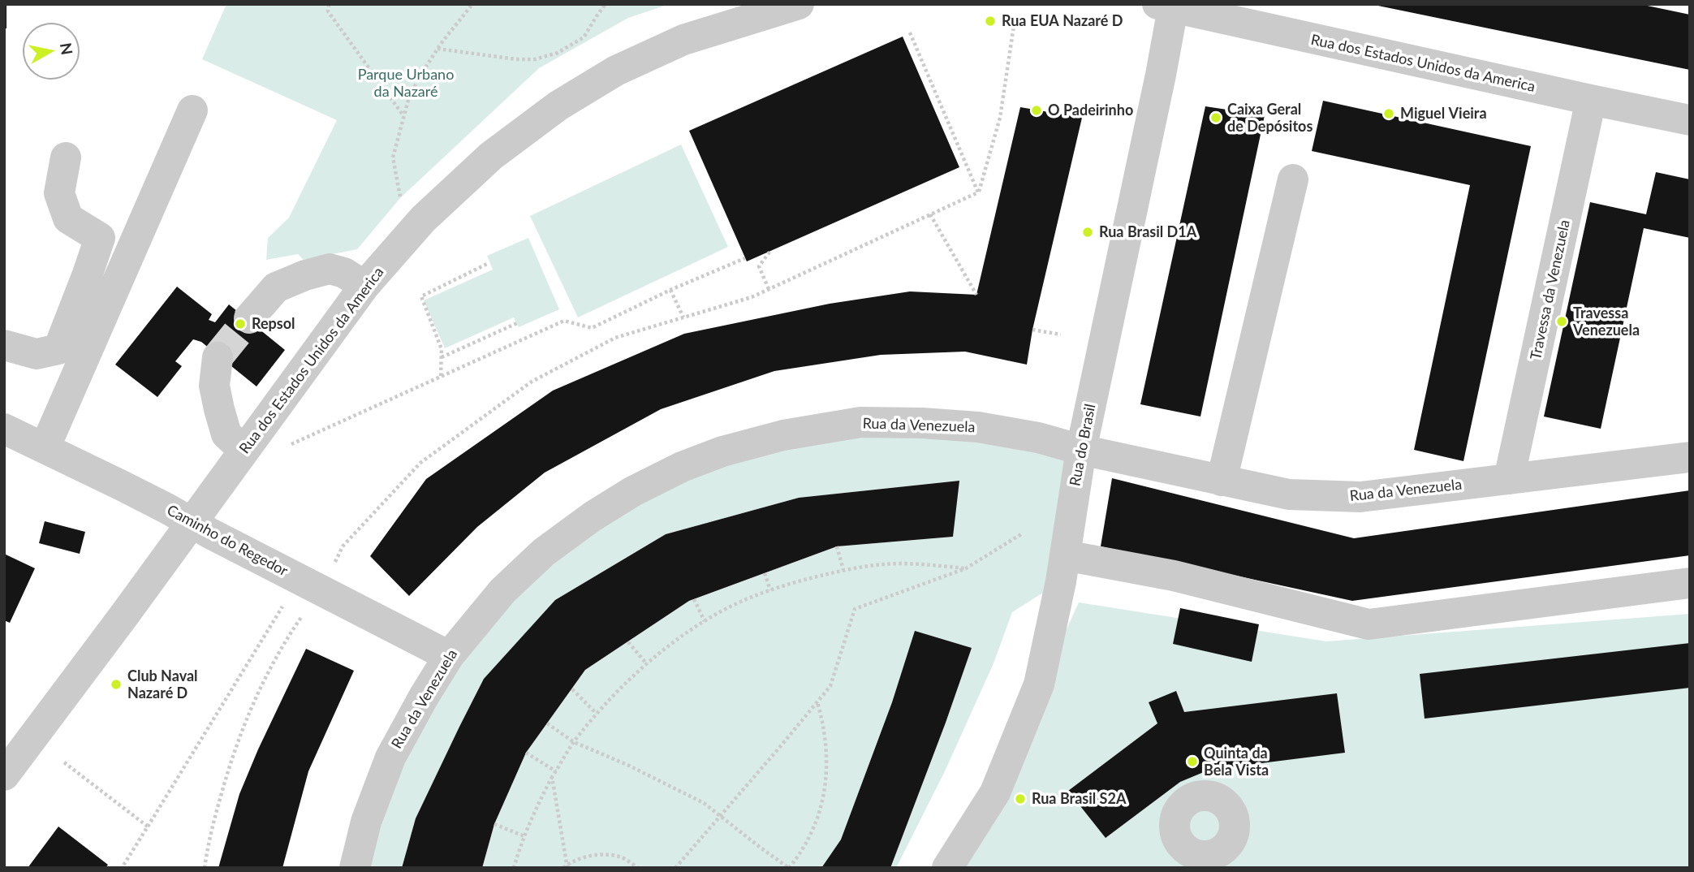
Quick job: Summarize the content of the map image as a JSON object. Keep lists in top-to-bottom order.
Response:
{
  "streets": {
    "street": [
      "Rua dos Estados Unidos da America",
      "Travessa da Venezuela",
      "Rua da Venezuela",
      "Rua do Brasil",
      "Caminho do Regedor"
    ]
  },
  "crossings": [
    ["Rua dos Estados Unidos da America", "Travessa da Venezuela"],
    ["Rua dos Estados Unidos da America", "Rua do Brasil"],
    ["Rua dos Estados Unidos da America", "Caminho do Regedor"],
    ["Travessa da Venezuela", "Rua da Venezuela"],
    ["Rua da Venezuela", "Rua do Brasil"],
    ["Rua da Venezuela", "Caminho do Regedor"]
  ],
  "parks": ["Parque Urbano da Nazaré"],
  "places": [
    "Rua EUA Nazaré D",
    "O Padeirinho",
    "Miguel Vieira",
    "Caixa Geral de Depósitos",
    "Rua Brasil D1A",
    "Travessa Venezuela",
    "Repsol",
    "Club Naval Nazaré D",
    "Quinta da Bela Vista",
    "Rua Brasil S2A"
  ],
  "north": "right"
}
